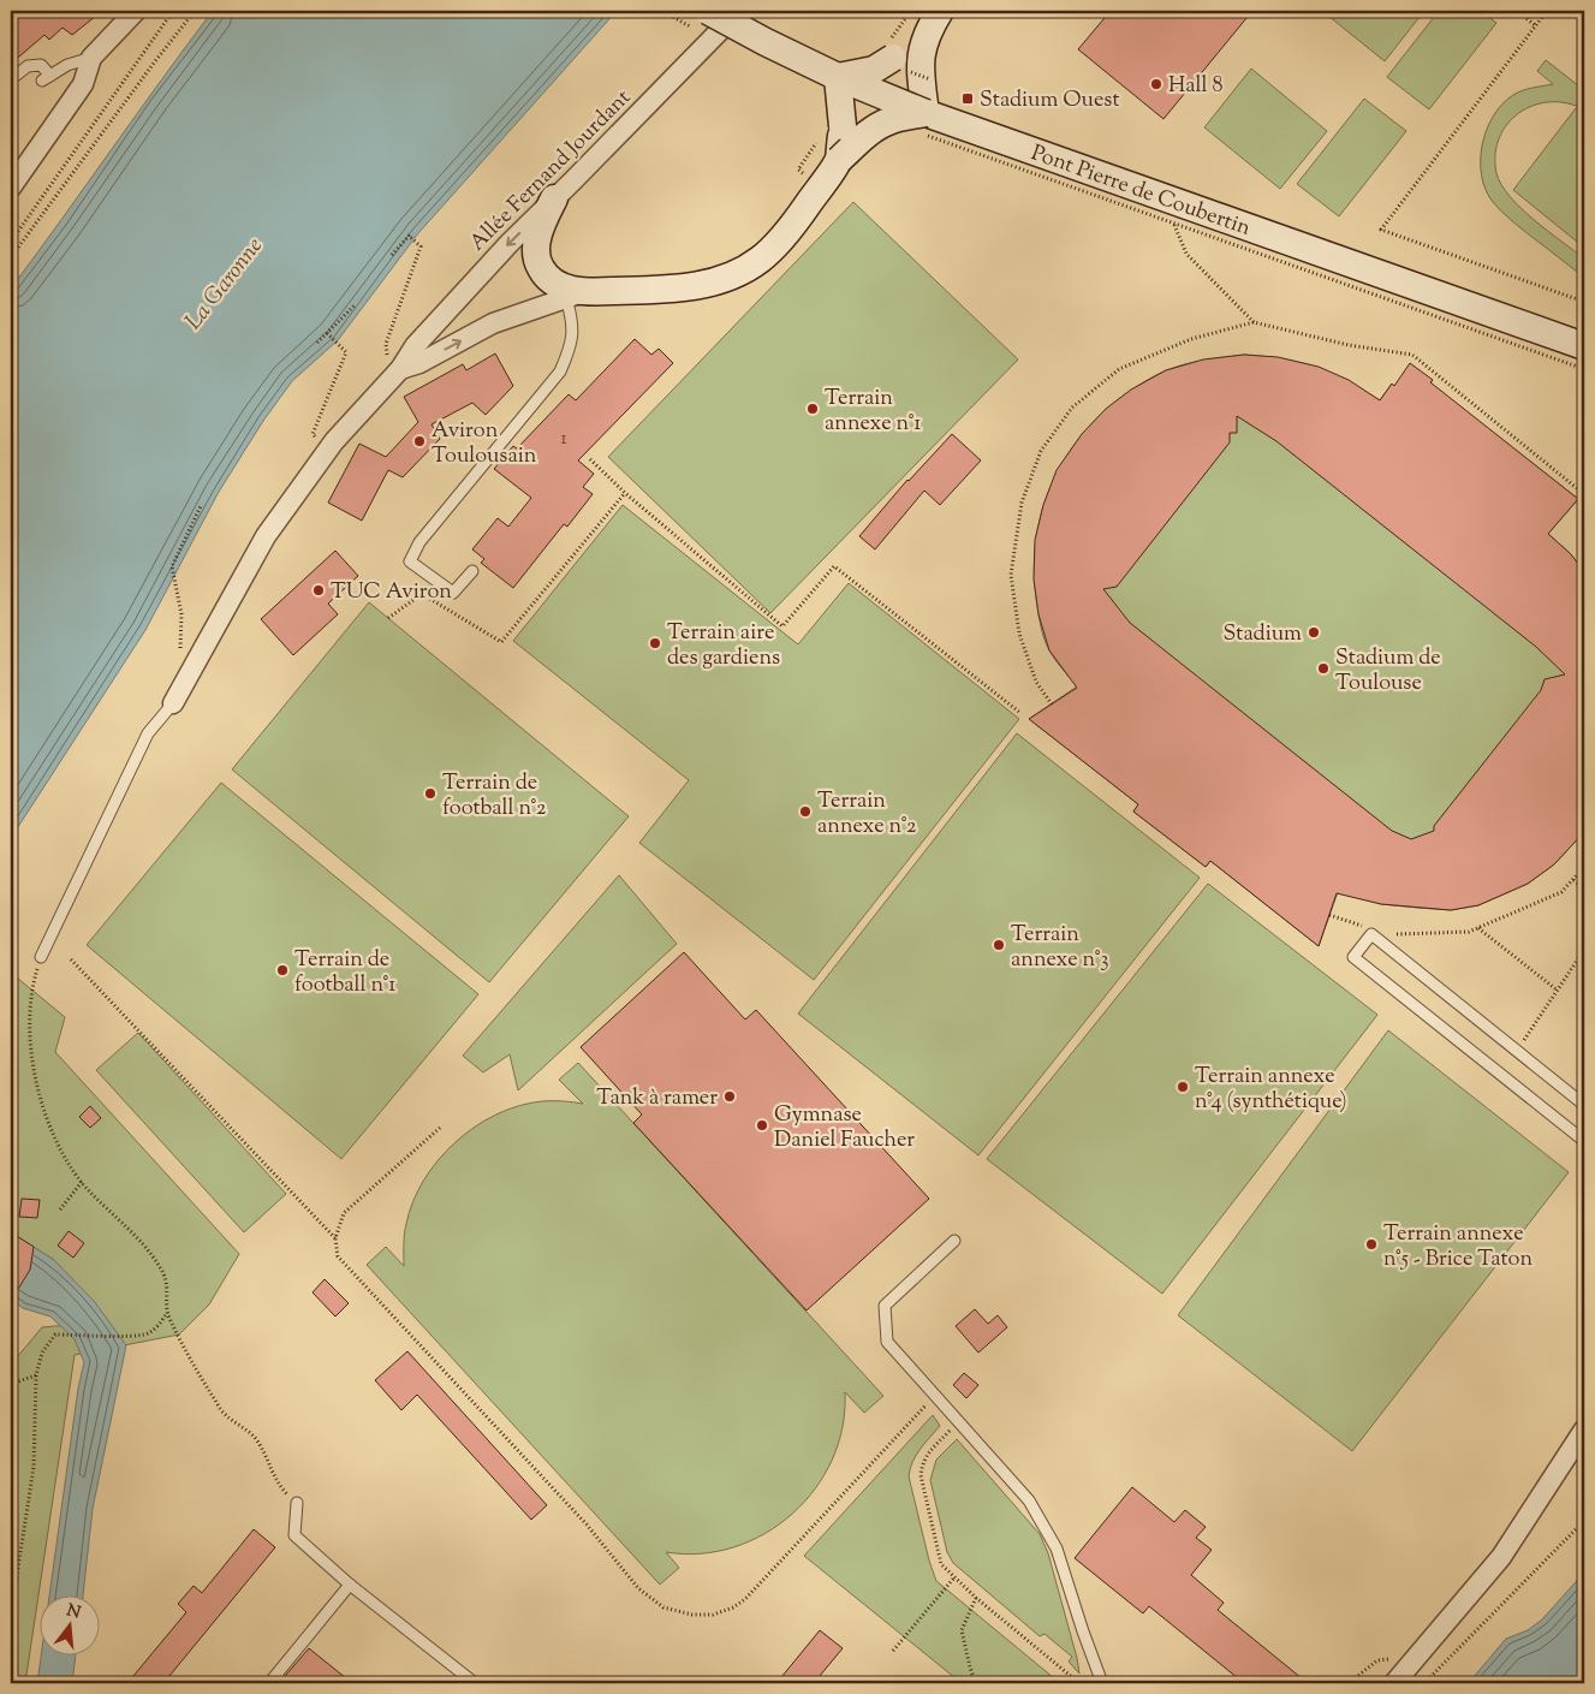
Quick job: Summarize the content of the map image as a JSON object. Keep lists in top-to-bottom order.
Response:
{
  "streets": {
    "main road": ["Pont Pierre de Coubertin"],
    "street": ["Allée Fernand Jourdant"]
  },
  "crossings": [
    ["Allée Fernand Jourdant", "Pont Pierre de Coubertin"]
  ],
  "water": ["La Garonne"],
  "places": {
    "other": [
      "Hall 8",
      "Terrain annexe n°1",
      "Aviron Toulousain",
      "TUC Aviron",
      "Stadium",
      "Terrain aire des gardiens",
      "Stadium de Toulouse",
      "Terrain de football n°2",
      "Terrain annexe n°2",
      "Terrain annexe n°3",
      "Terrain de football n°1",
      "Terrain annexe n°4 (synthétique)",
      "Tank à ramer",
      "Gymnase Daniel Faucher",
      "Terrain annexe n°5 - Brice Taton"
    ],
    "transit": ["Stadium Ouest"]
  },
  "house_numbers": ["1"],
  "north": "top"
}
